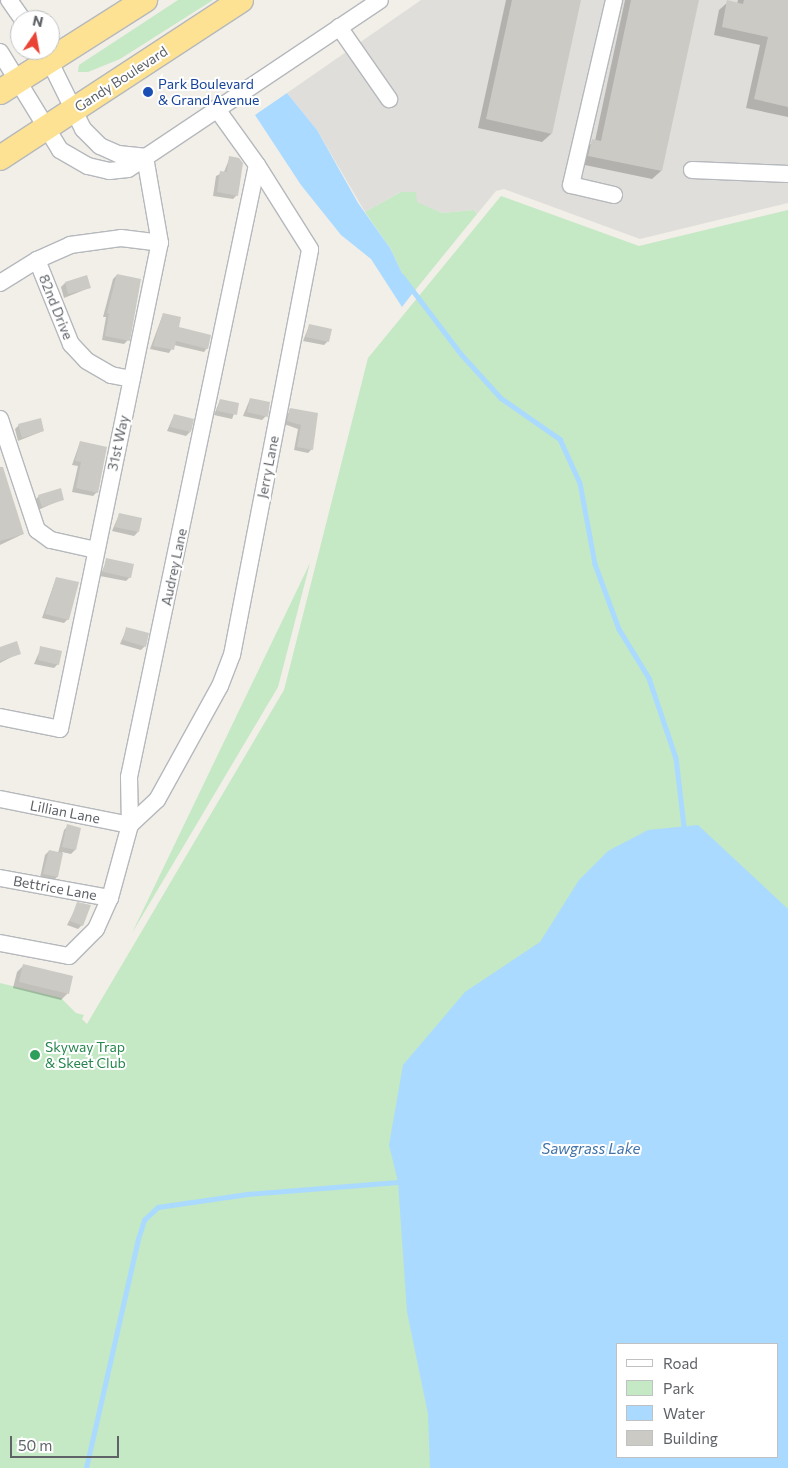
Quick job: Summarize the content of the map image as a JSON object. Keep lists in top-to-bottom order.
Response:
{
  "streets": {
    "highway": ["Gandy Boulevard"],
    "street": [
      "82nd Drive",
      "31st Way",
      "Jerry Lane",
      "Audrey Lane",
      "Lillian Lane",
      "Bettrice Lane"
    ]
  },
  "crossings": [
    ["82nd Drive", "31st Way"],
    ["Jerry Lane", "Audrey Lane"],
    ["Jerry Lane", "Lillian Lane"],
    ["Audrey Lane", "Lillian Lane"],
    ["Audrey Lane", "Bettrice Lane"]
  ],
  "water": ["Sawgrass Lake"],
  "places": ["Park Boulevard & Grand Avenue", "Skyway Trap & Skeet Club"],
  "legend": [
    "Road",
    "Park",
    "Water",
    "Building"
  ],
  "scale_bar": "50 m",
  "north": "top"
}
